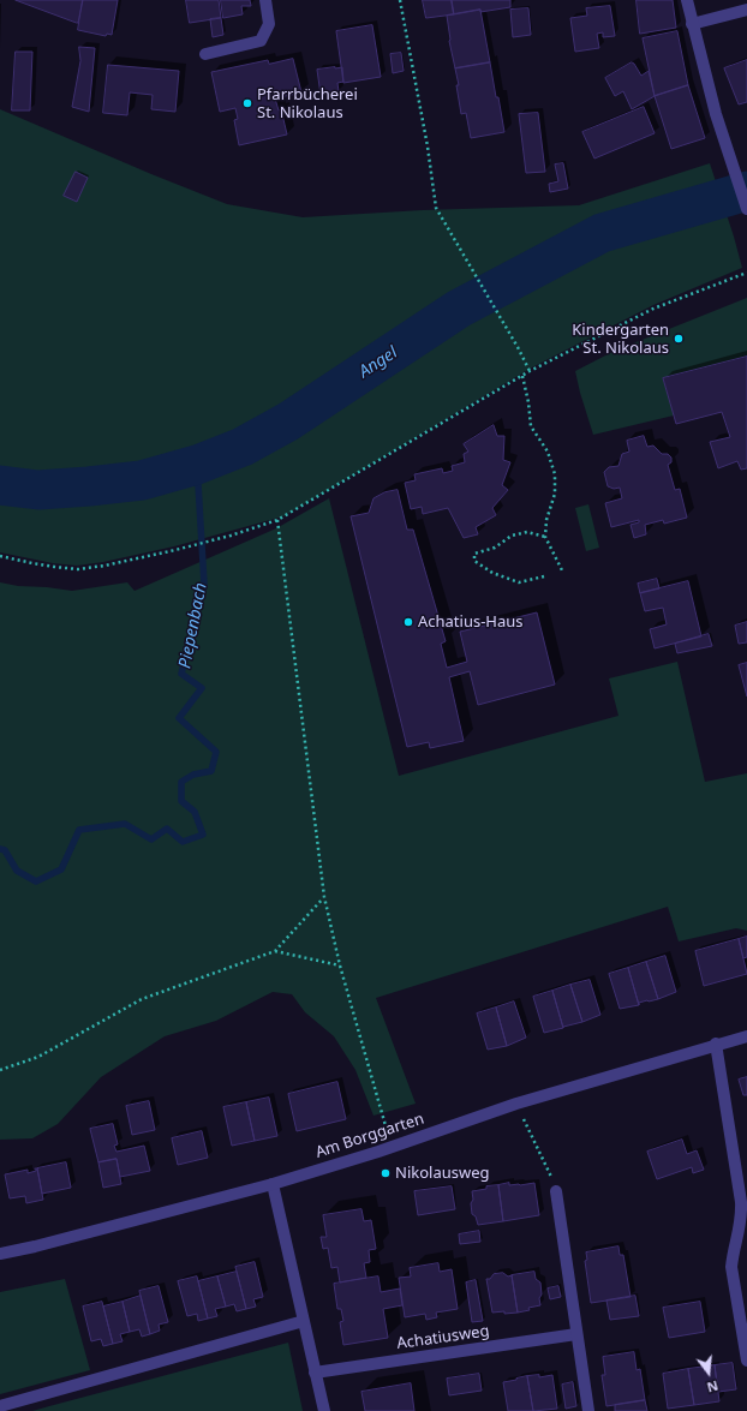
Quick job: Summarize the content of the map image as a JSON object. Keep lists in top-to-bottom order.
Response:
{
  "streets": {
    "street": ["Am Borggarten", "Achatiusweg"]
  },
  "water": ["Angel", "Piepenbach"],
  "places": [
    "Pfarrbücherei St. Nikolaus",
    "Kindergarten St. Nikolaus",
    "Achatius-Haus",
    "Nikolausweg"
  ],
  "north": "bottom"
}
